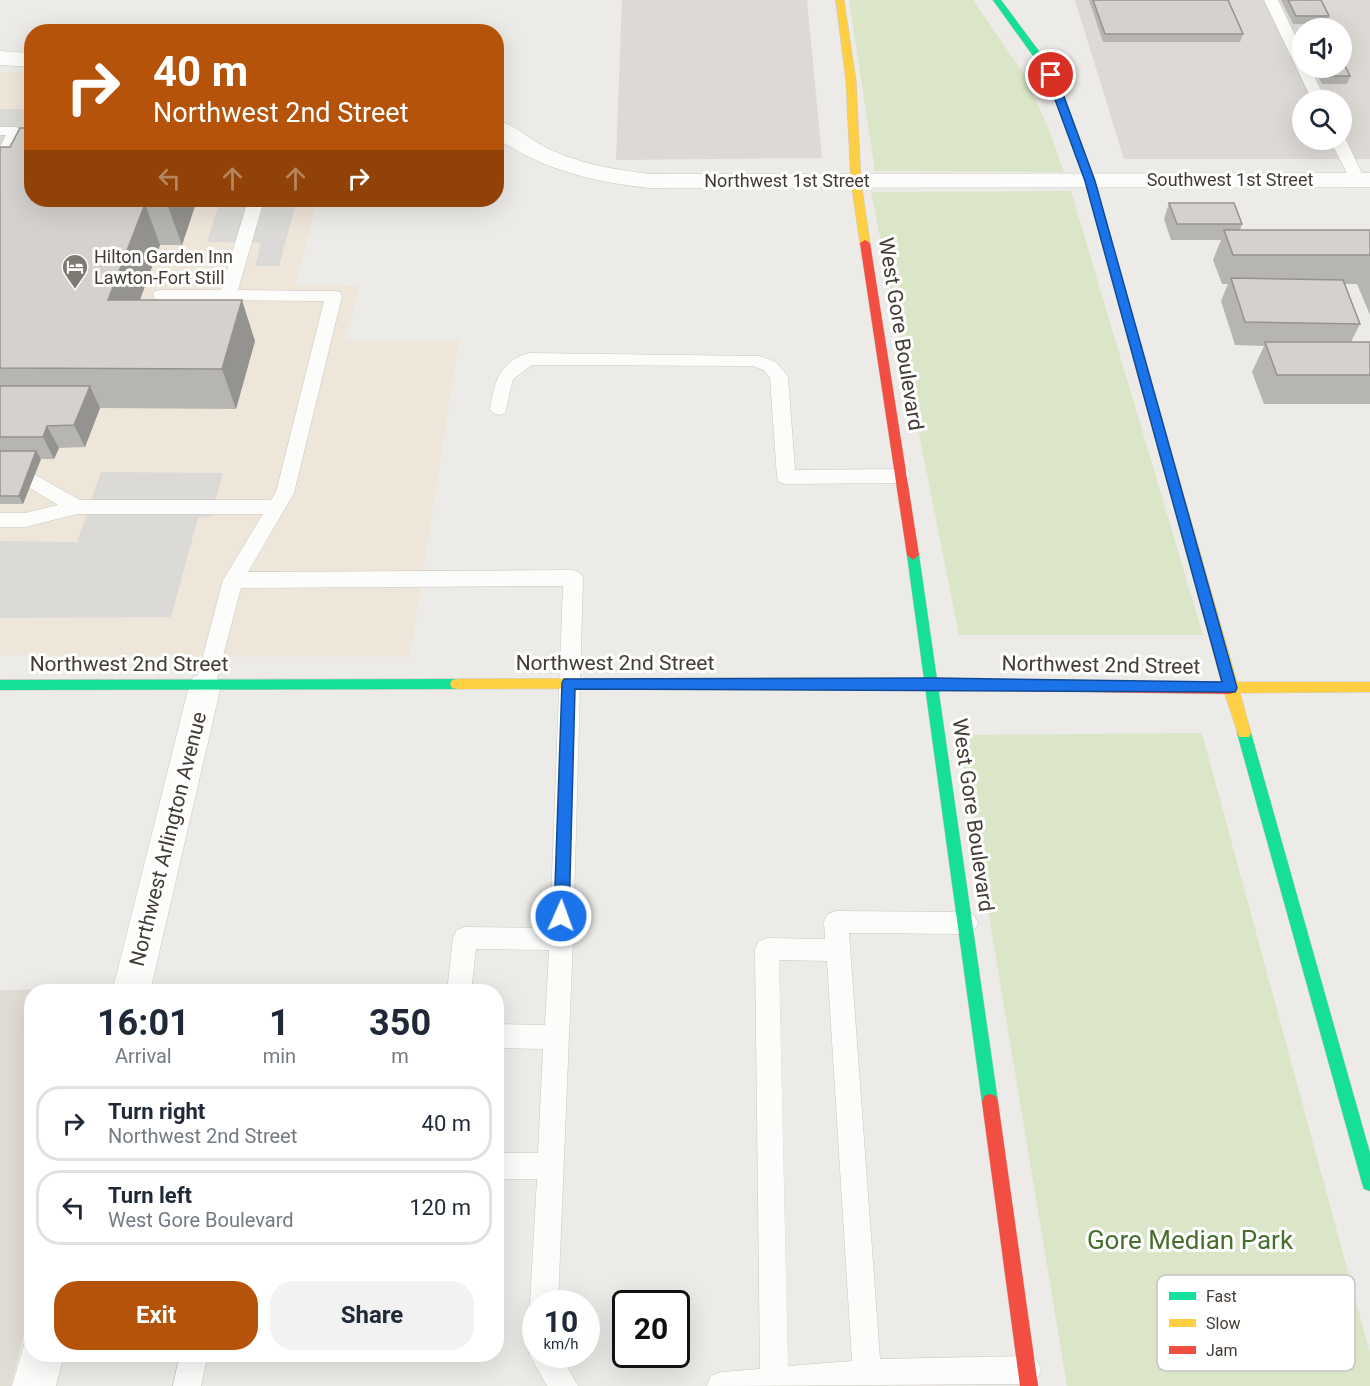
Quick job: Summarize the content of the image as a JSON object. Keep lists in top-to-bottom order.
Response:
{
  "streets": {
    "main road": ["West Gore Boulevard", "Northwest 2nd Street"],
    "street": ["Southwest 1st Street", "Northwest 1st Street", "Northwest Arlington Avenue"]
  },
  "crossings": [
    ["Southwest 1st Street", "Northwest 1st Street"],
    ["Northwest 1st Street", "West Gore Boulevard"],
    ["West Gore Boulevard", "Northwest 2nd Street"],
    ["Northwest 2nd Street", "Northwest Arlington Avenue"]
  ],
  "parks": ["Gore Median Park"],
  "places": {
    "hotel": ["Hilton Garden Inn Lawton-Fort Still"]
  },
  "legend": ["Fast", "Slow", "Jam"],
  "page": {
    "turn": ["40 m", "Northwest 2nd Street"],
    "eta": [
      "16:01",
      "Arrival",
      "1",
      "min",
      "350",
      "m"
    ],
    "list": [
      {
        "name": "Turn right",
        "note": "Northwest 2nd Street",
        "value": "40 m"
      },
      {
        "name": "Turn left",
        "note": "West Gore Boulevard",
        "value": "120 m"
      }
    ],
    "buttons": ["Exit", "Share"],
    "speed": "10 km/h",
    "limit": "20"
  }
}
